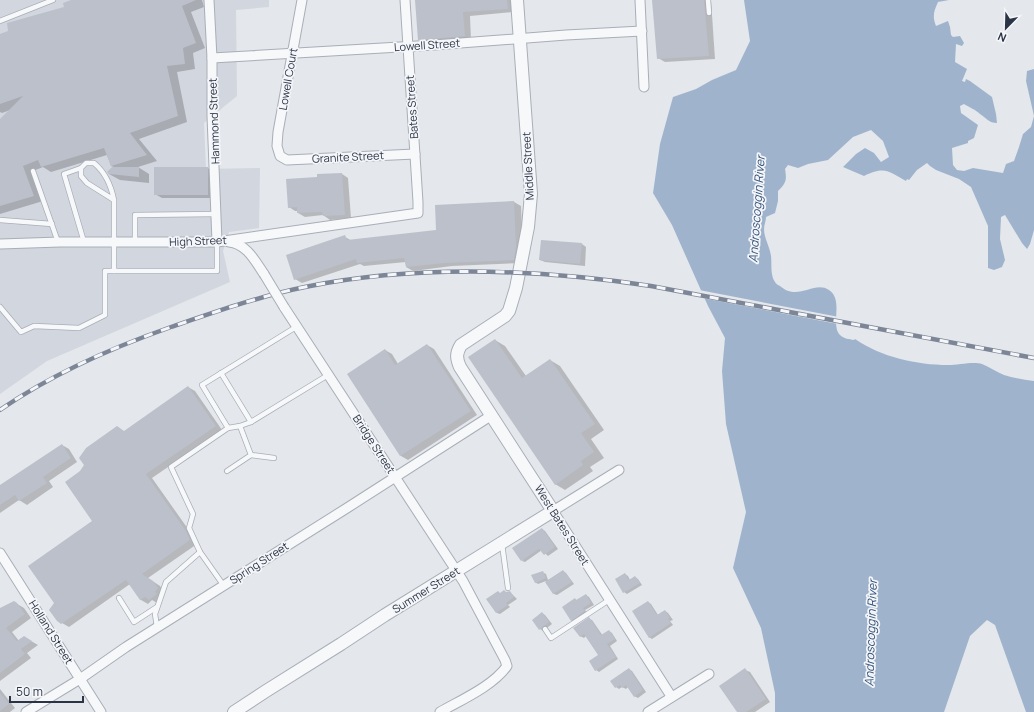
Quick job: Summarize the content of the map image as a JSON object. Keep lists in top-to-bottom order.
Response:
{
  "streets": {
    "street": [
      "Lowell Street",
      "Lowell Court",
      "Bates Street",
      "Hammond Street",
      "Granite Street",
      "Middle Street",
      "High Street",
      "Bridge Street",
      "West Bates Street",
      "Spring Street",
      "Summer Street",
      "Holland Street"
    ]
  },
  "crossings": [
    ["Lowell Street", "Lowell Court"],
    ["Lowell Street", "Bates Street"],
    ["Lowell Street", "Hammond Street"],
    ["Lowell Street", "Middle Street"],
    ["Lowell Court", "Granite Street"],
    ["Bates Street", "Granite Street"],
    ["Bates Street", "High Street"],
    ["Hammond Street", "High Street"],
    ["Hammond Street", "Bridge Street"],
    ["Middle Street", "West Bates Street"],
    ["High Street", "Bridge Street"],
    ["Bridge Street", "Spring Street"],
    ["Bridge Street", "Summer Street"],
    ["West Bates Street", "Spring Street"],
    ["West Bates Street", "Summer Street"],
    ["Spring Street", "Holland Street"]
  ],
  "water": ["Androscoggin River"],
  "scale_bar": "50 m",
  "north": "bottom left"
}
